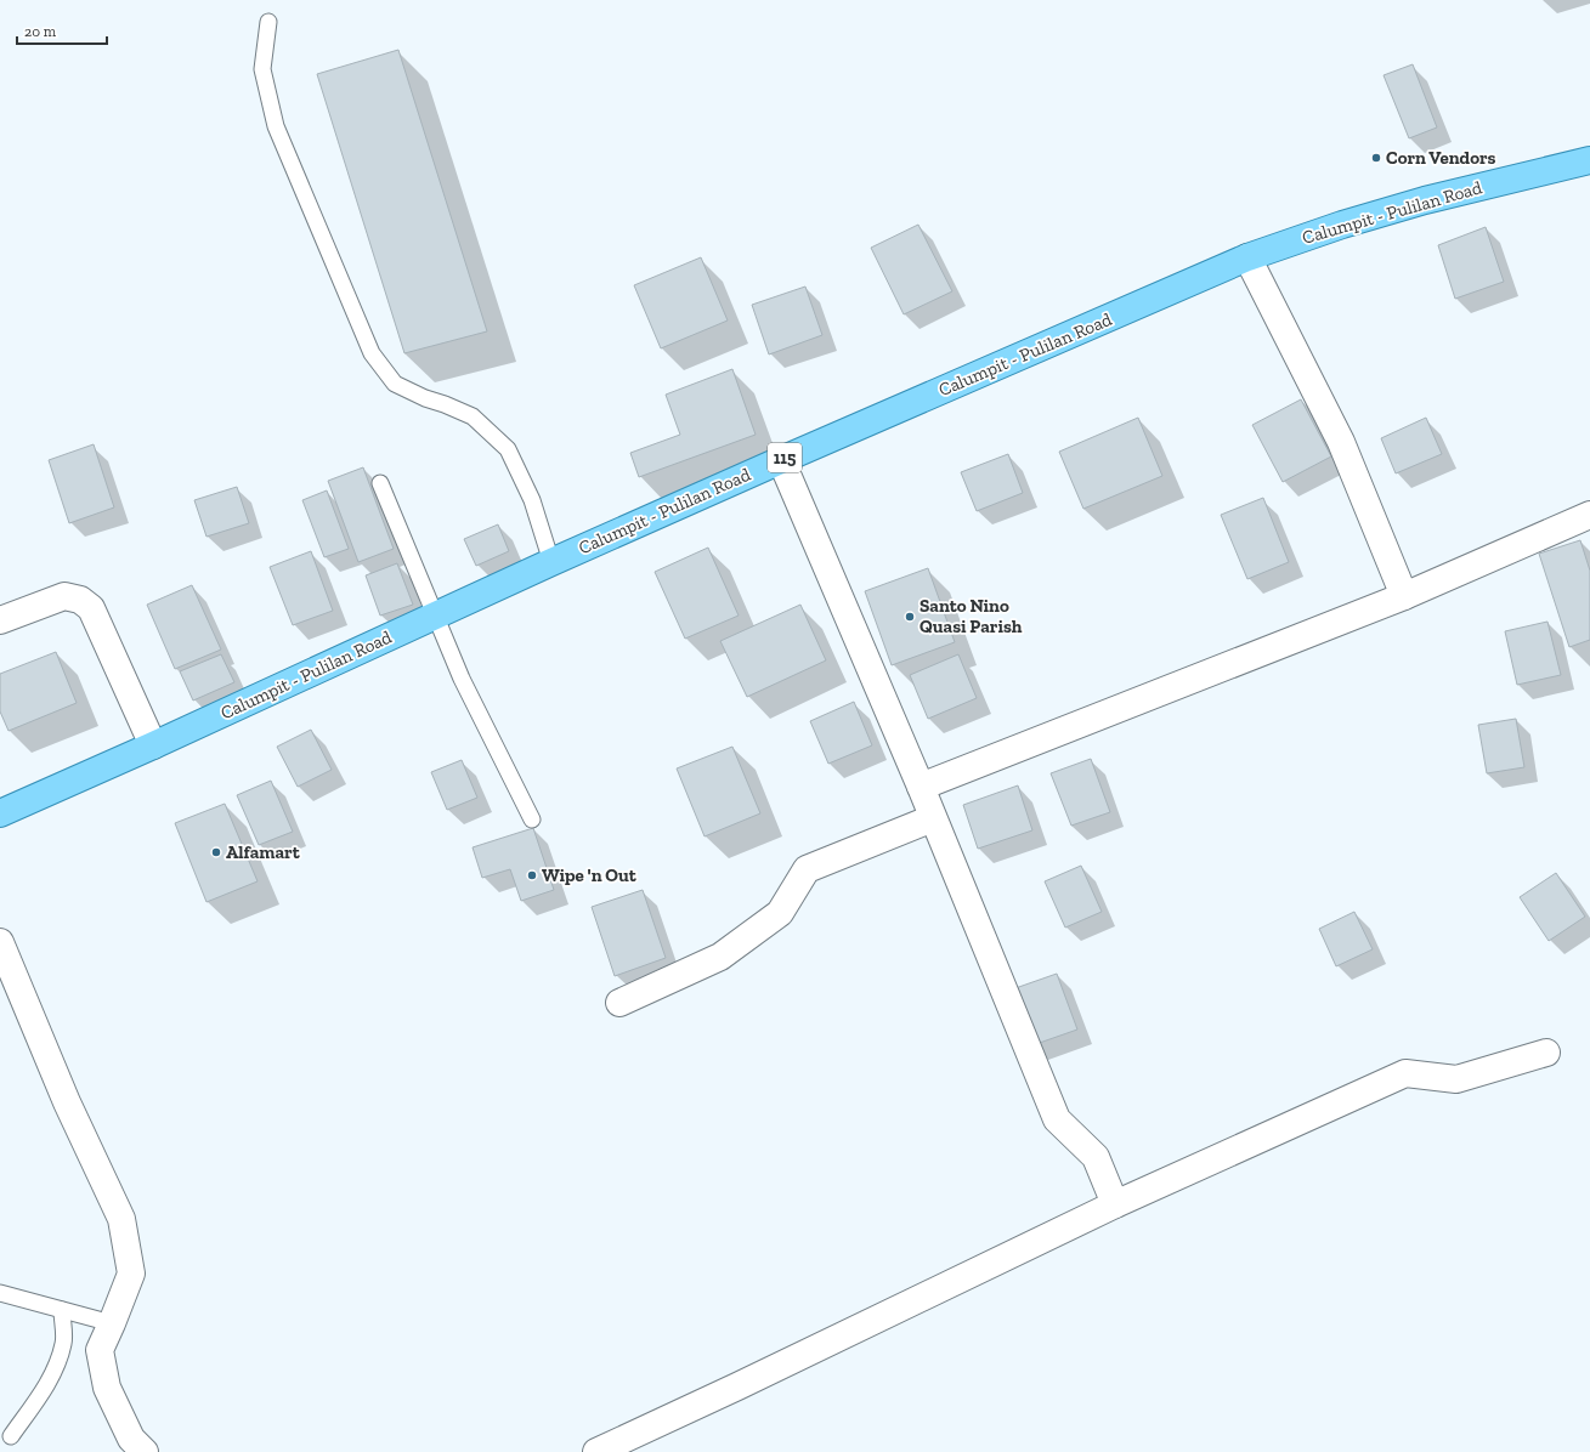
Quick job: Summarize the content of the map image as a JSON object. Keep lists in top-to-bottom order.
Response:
{
  "streets": {
    "main road": ["Calumpit - Pulilan Road", "115"]
  },
  "places": [
    "Corn Vendors",
    "Santo Nino Quasi Parish",
    "Alfamart",
    "Wipe 'n Out"
  ],
  "scale_bar": "20 m"
}
